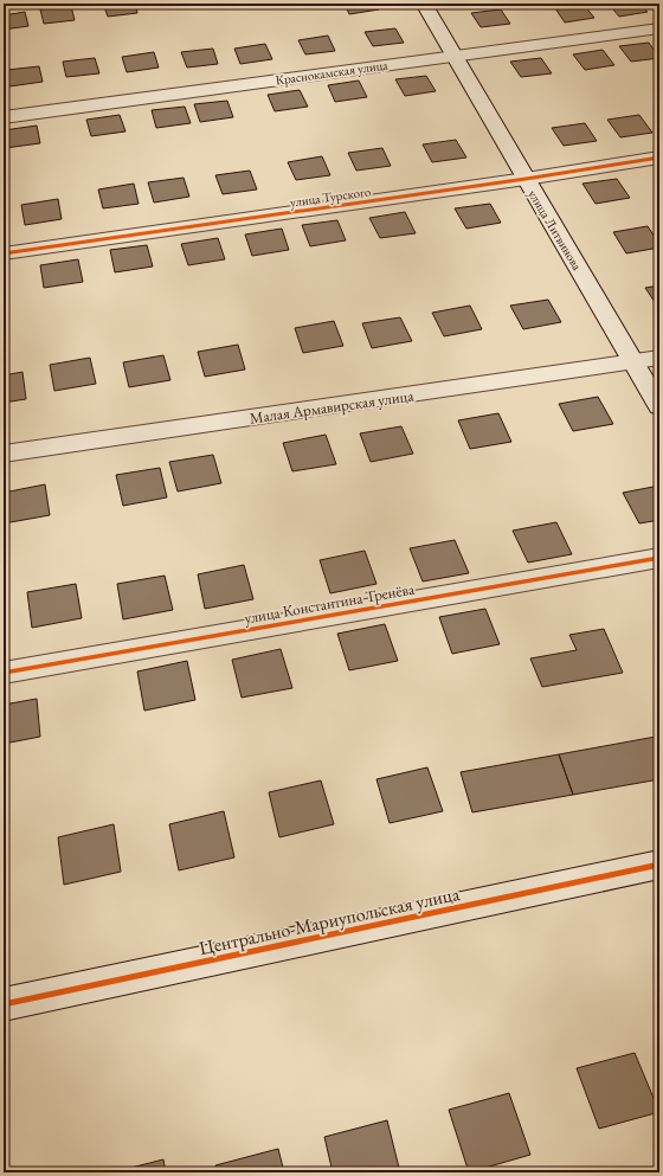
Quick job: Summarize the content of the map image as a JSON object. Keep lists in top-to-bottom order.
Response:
{
  "streets": {
    "street": [
      "Краснокамская улица",
      "улица Турского",
      "улица Литвинова",
      "Малая Армавирская улица",
      "улица Константина Тренёва",
      "Центрально-Мариупольская улица"
    ]
  },
  "crossings": [
    ["Краснокамская улица", "улица Литвинова"],
    ["улица Турского", "улица Литвинова"],
    ["улица Литвинова", "Малая Армавирская улица"]
  ]
}
